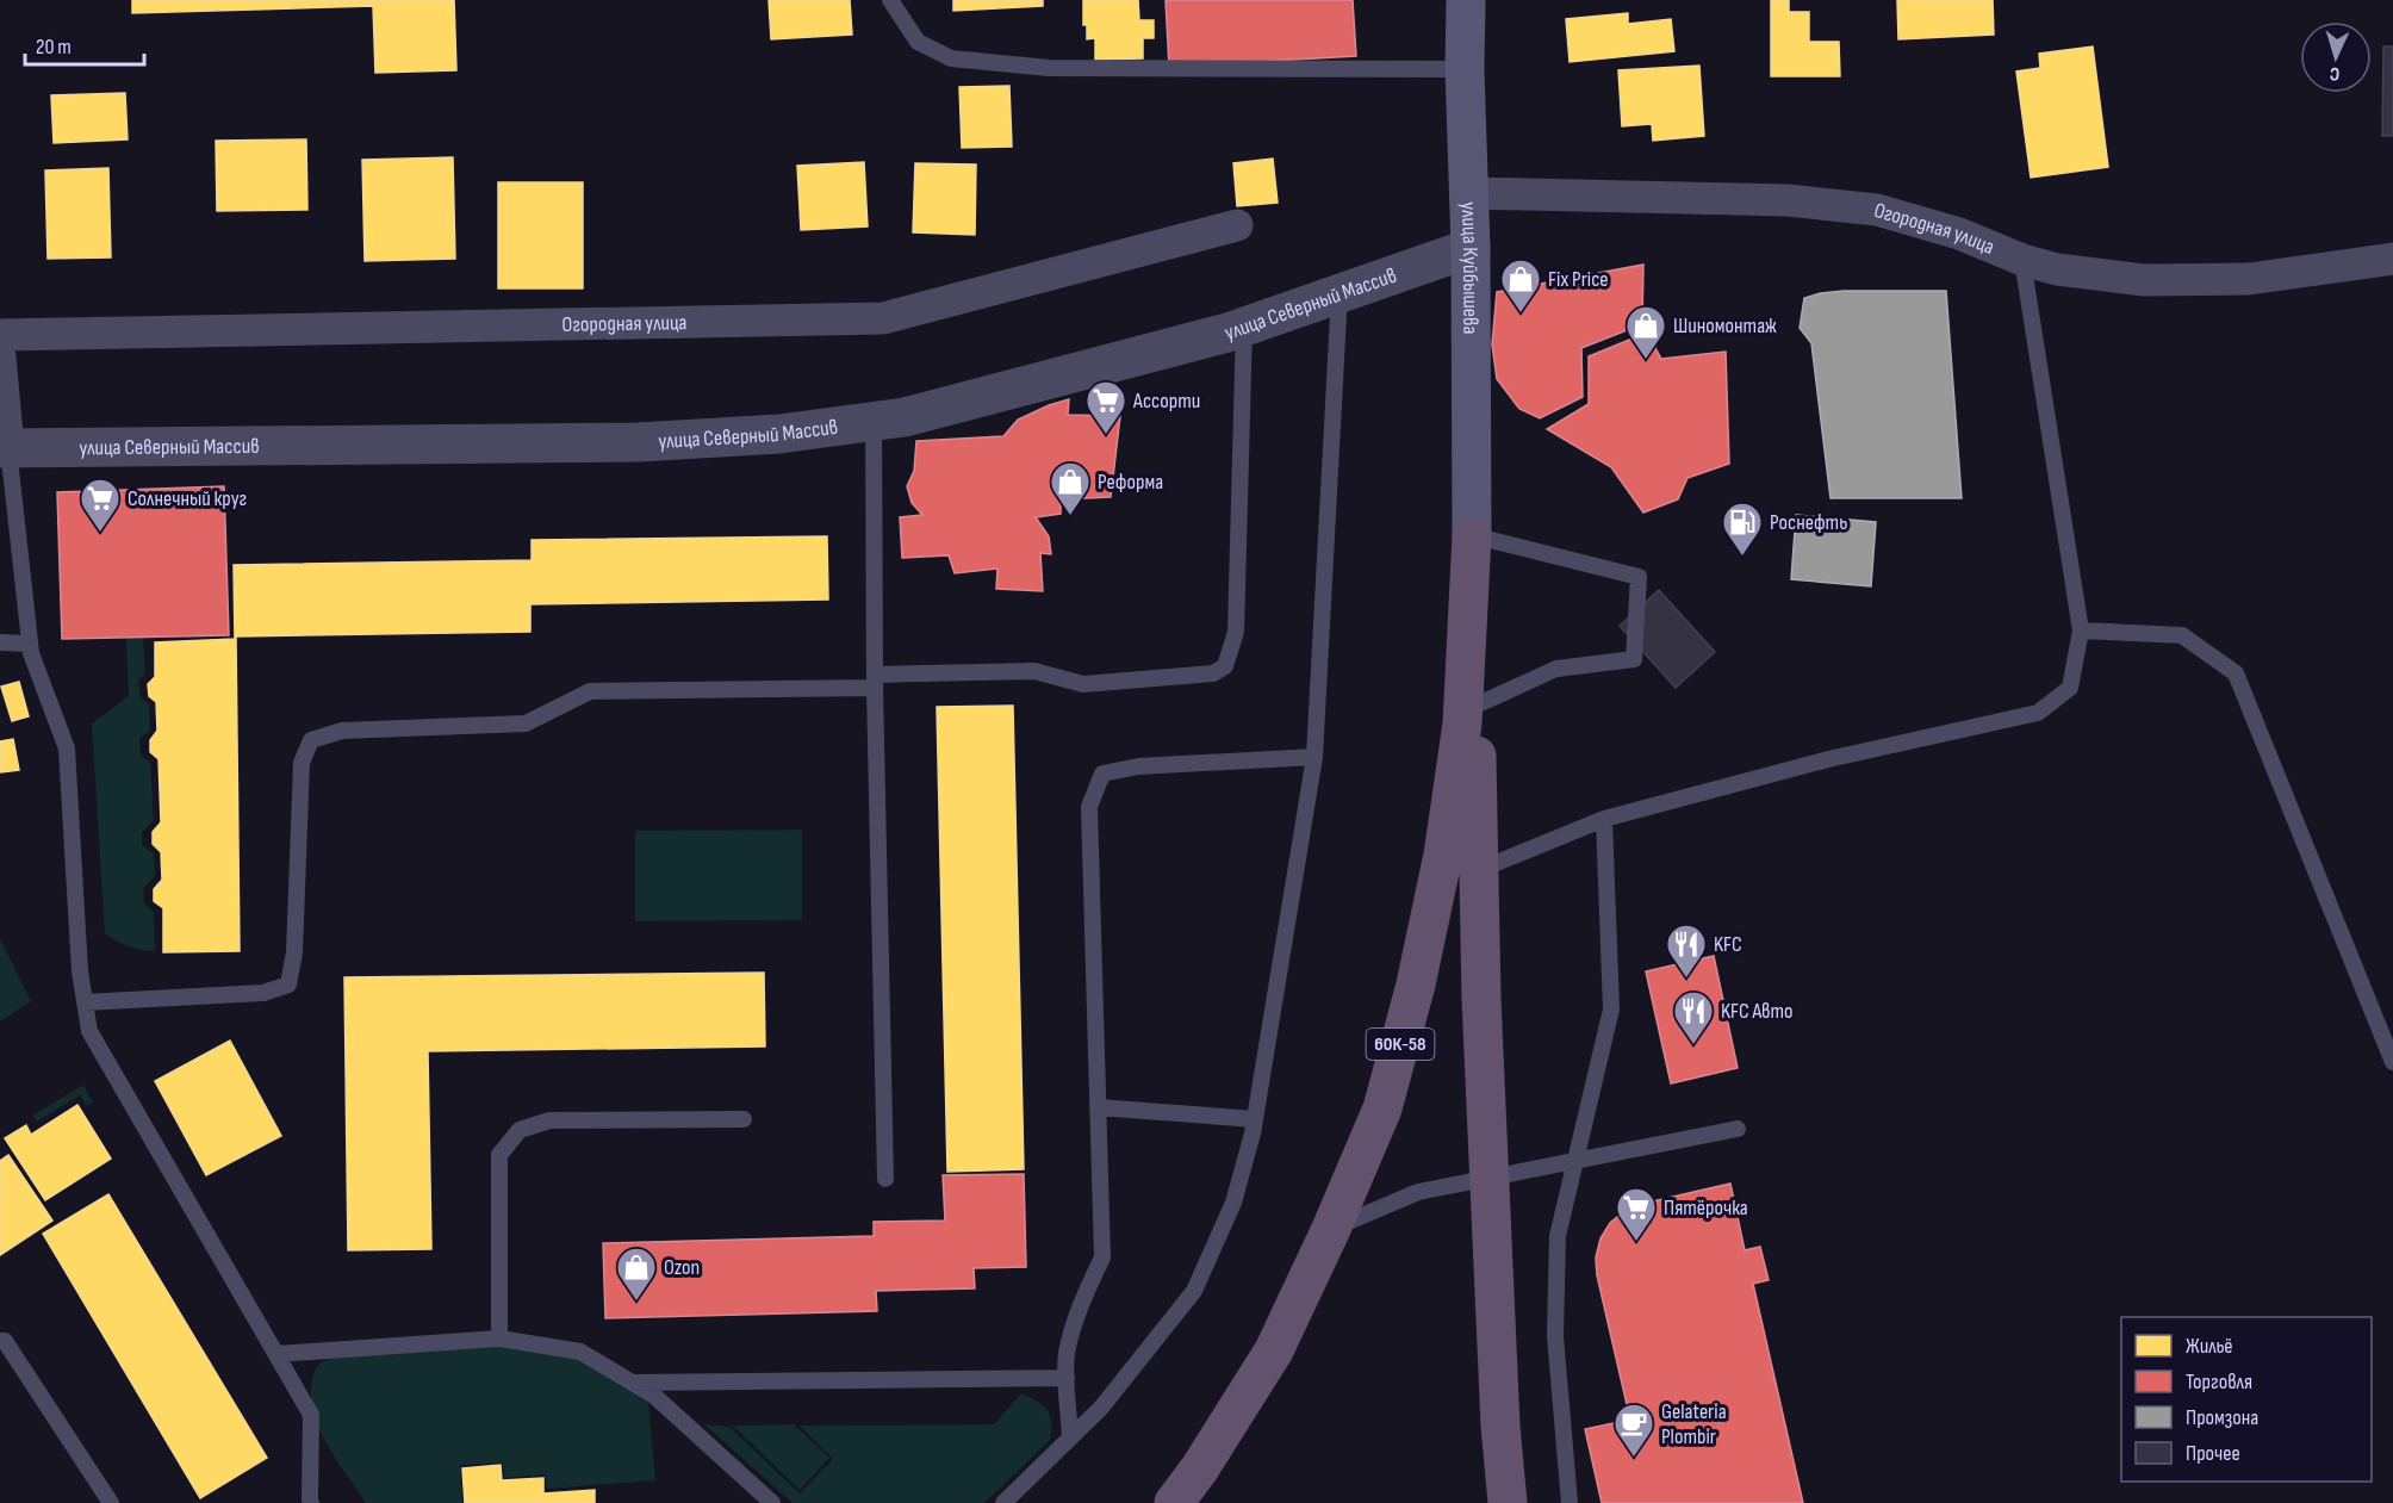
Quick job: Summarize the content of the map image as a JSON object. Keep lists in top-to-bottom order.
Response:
{
  "streets": {
    "highway": ["60К-58"],
    "main road": ["улица Куйбышева"],
    "street": ["Огородная улица", "улица Северный Массив"]
  },
  "crossings": [
    ["Огородная улица", "улица Куйбышева"],
    ["улица Куйбышева", "улица Северный Массив"],
    ["улица Куйбышева", "60К-58"]
  ],
  "places": {
    "shop": [
      "Fix Price",
      "Шиномонтаж",
      "Реформа",
      "Ozon"
    ],
    "supermarket": ["Ассорти", "Солнечный круг", "Пятёрочка"],
    "fuel station": ["Роснефть"],
    "restaurant": ["KFC", "KFC Авто"],
    "cafe": ["Gelateria Plombir"]
  },
  "legend": [
    "Жильё",
    "Торговля",
    "Промзона",
    "Прочее"
  ],
  "scale_bar": "20 m",
  "north": "bottom"
}
